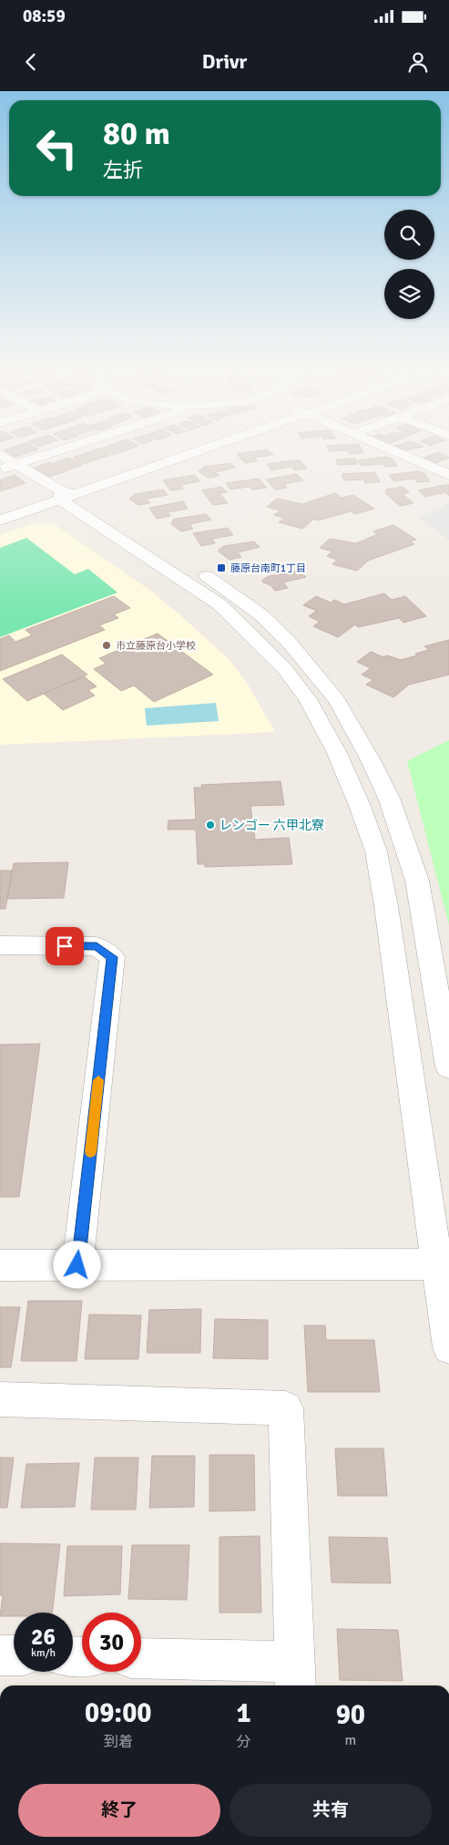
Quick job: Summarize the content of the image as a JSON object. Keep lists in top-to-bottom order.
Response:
{
  "places": {
    "transit": ["藤原台南町1丁目"],
    "other": ["市立藤原台小学校", "レンゴー 六甲北寮"]
  },
  "page": {
    "status": "08:59",
    "header": "Drivr",
    "turn": ["80 m", "左折"],
    "speed": "26 km/h",
    "limit": "30",
    "eta": [
      "09:00",
      "到着",
      "1",
      "分",
      "90",
      "m"
    ],
    "buttons": ["終了", "共有"]
  }
}
